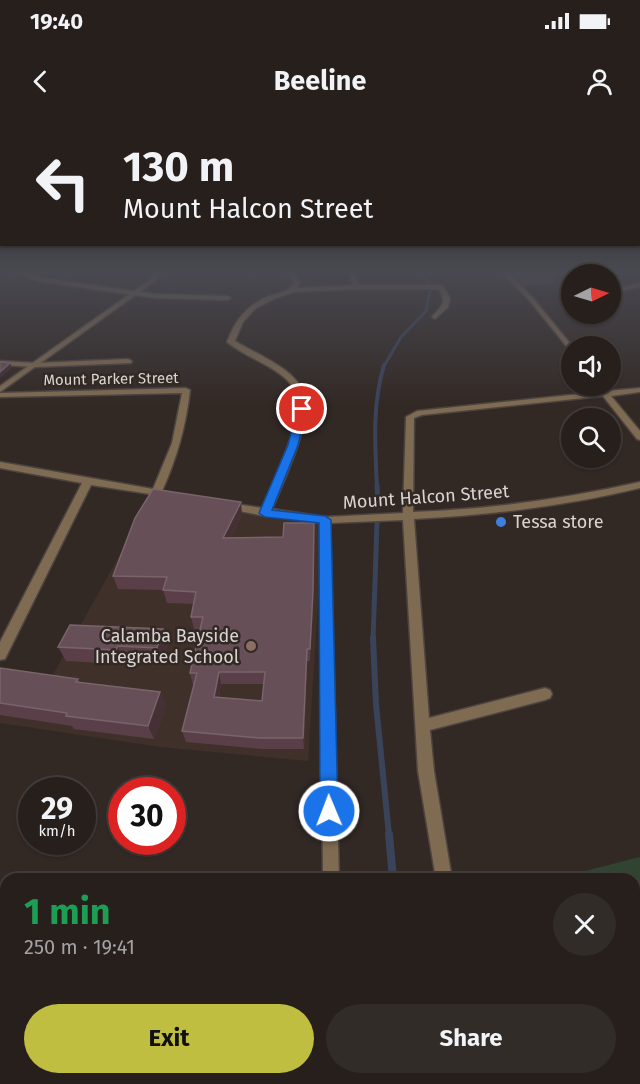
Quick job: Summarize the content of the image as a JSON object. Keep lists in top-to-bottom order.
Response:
{
  "streets": {
    "street": ["Mount Parker Street", "Mount Halcon Street"]
  },
  "places": ["Tessa store", "Calamba Bayside Integrated School"],
  "north": "right",
  "page": {
    "status": "19:40",
    "header": "Beeline",
    "turn": ["130 m", "Mount Halcon Street"],
    "speed": "29 km/h",
    "limit": "30",
    "heading": ["1 min", "250 m · 19:41"],
    "buttons": ["Exit", "Share"]
  }
}
